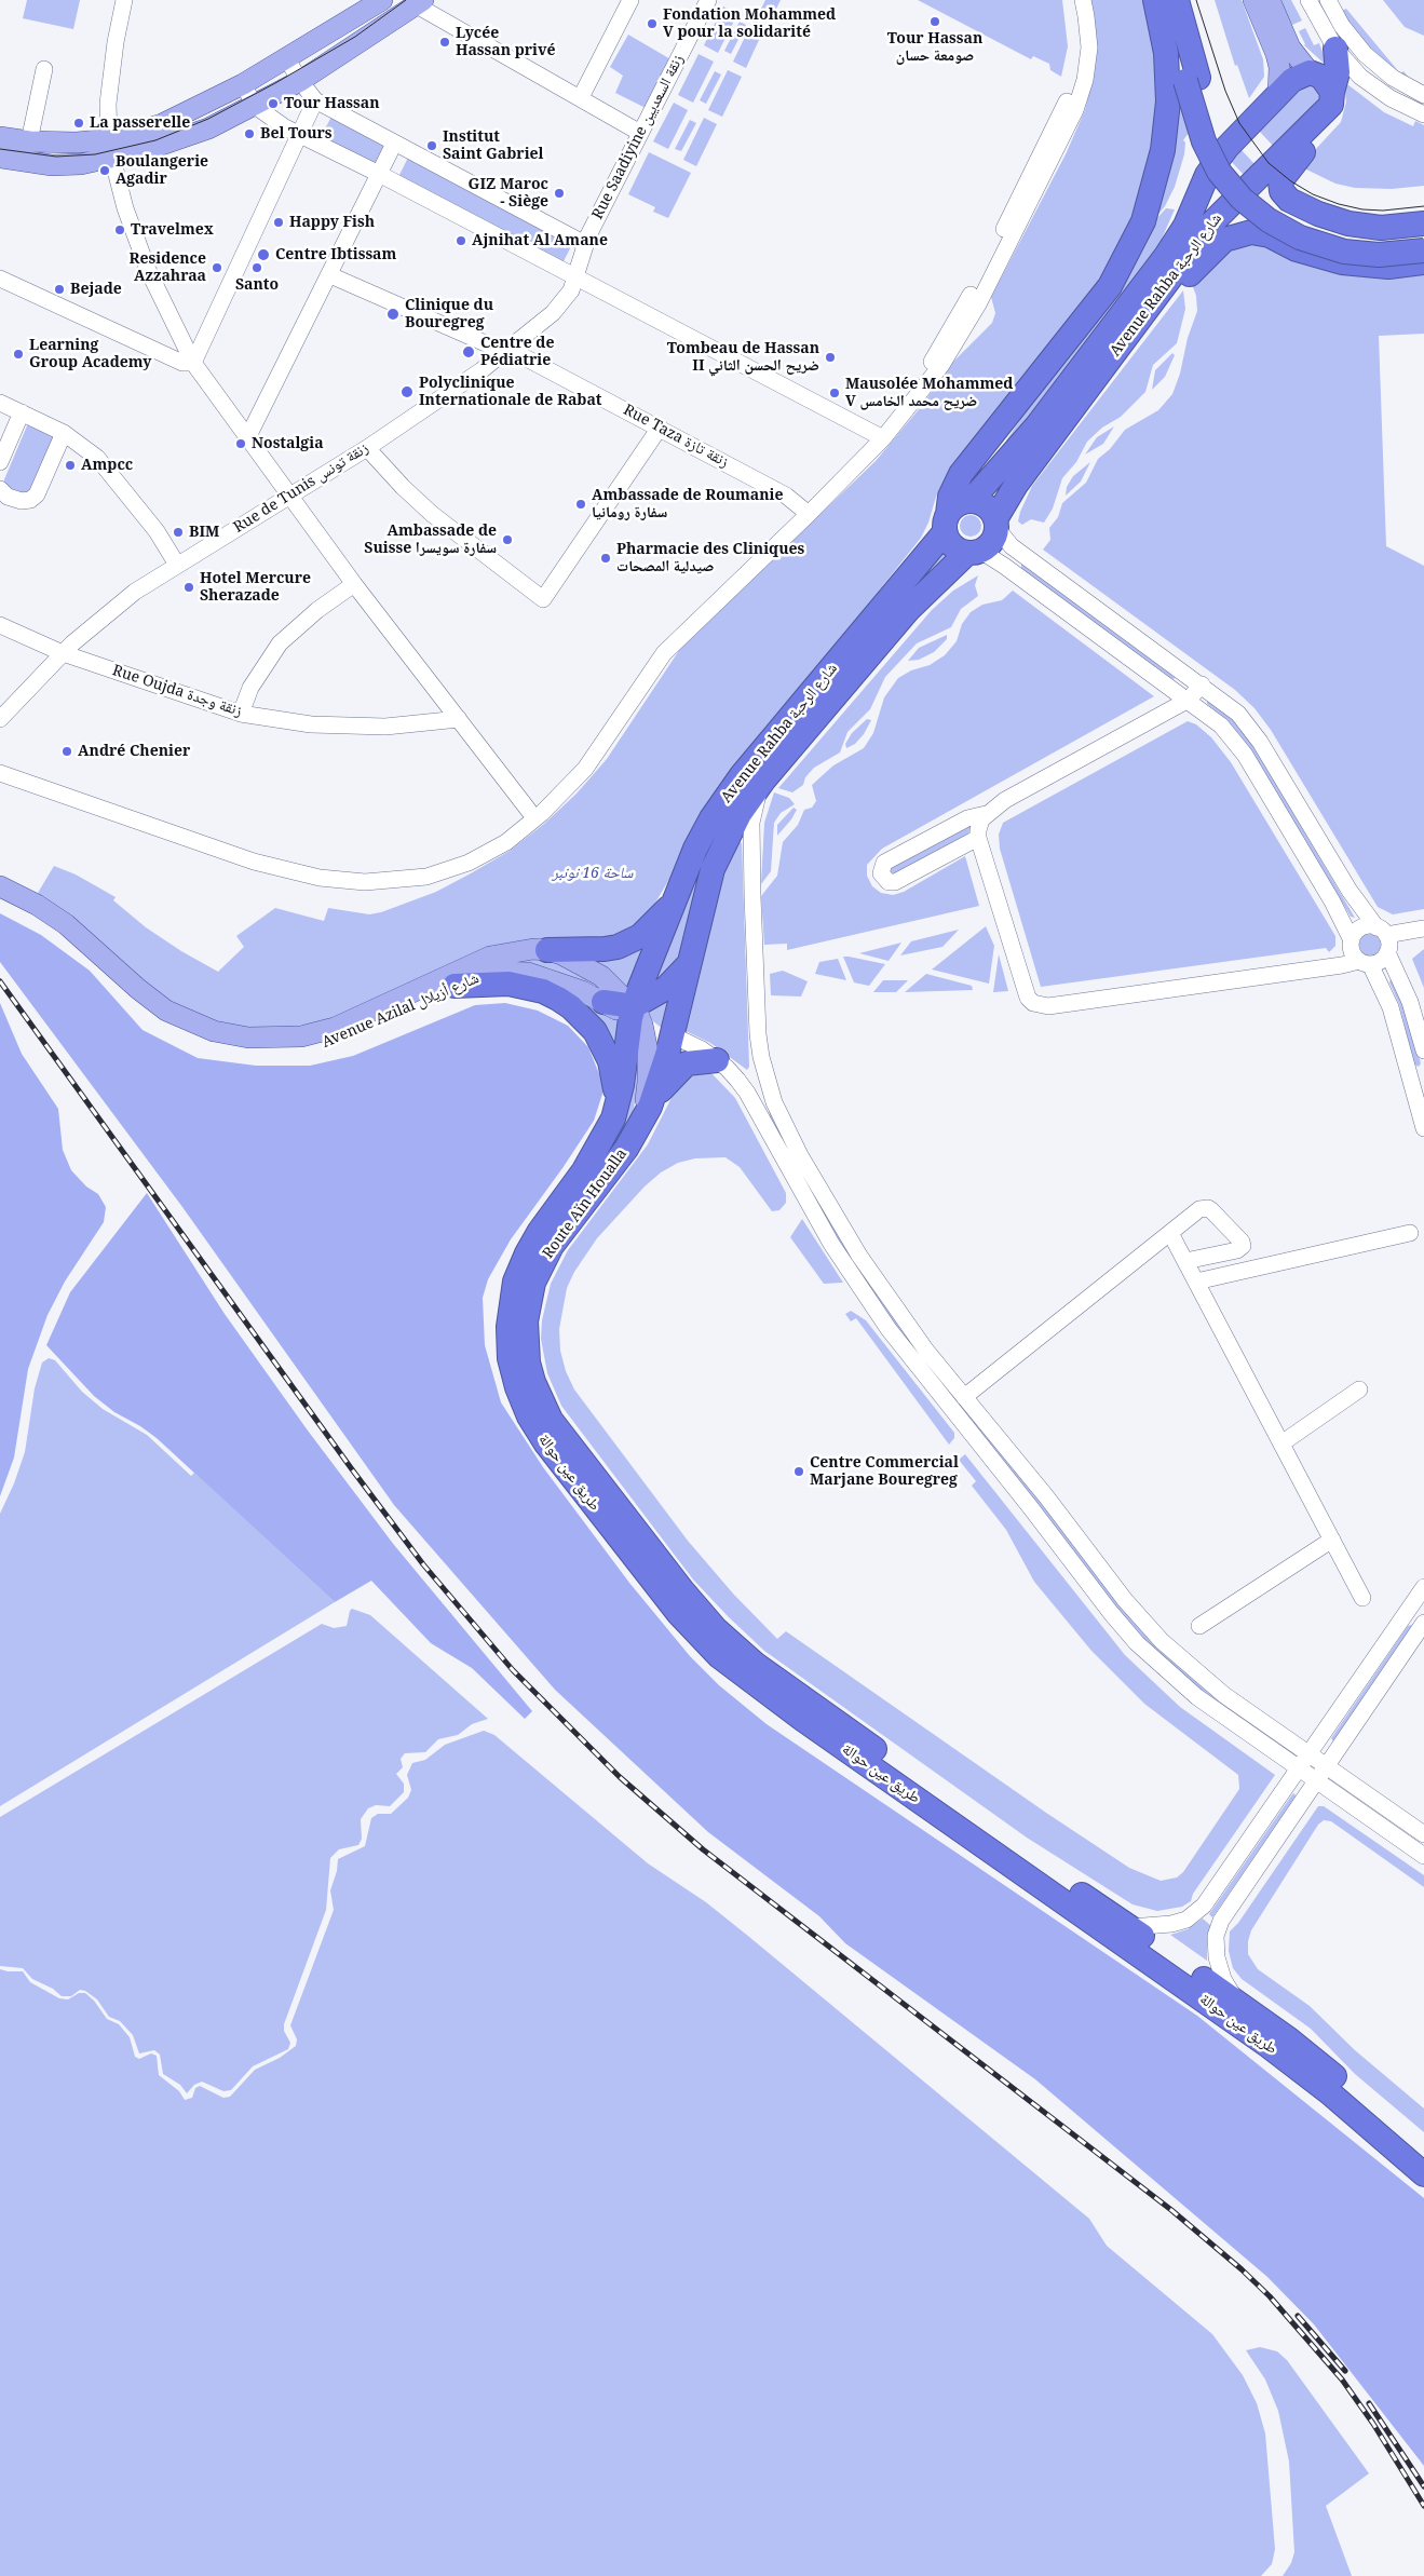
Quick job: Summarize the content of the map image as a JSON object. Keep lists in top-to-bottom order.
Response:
{
  "streets": {
    "highway": ["Avenue Rahba شارع الرحبة", "Route Aïn Houalla", "طريق عين حوالة"],
    "main road": ["Avenue Azilal شارع أزيلال"],
    "street": [
      "Rue Saadiyine زنقة السعديين",
      "Rue Taza زنقة تازة",
      "Rue de Tunis زنقة تونس",
      "Rue Oujda زنقة وجدة"
    ]
  },
  "crossings": [
    ["Rue Saadiyine زنقة السعديين", "Rue de Tunis زنقة تونس"],
    ["Avenue Rahba شارع الرحبة", "Avenue Azilal شارع أزيلال"],
    ["Avenue Rahba شارع الرحبة", "Route Aïn Houalla"],
    ["Rue Taza زنقة تازة", "Rue de Tunis زنقة تونس"],
    ["Rue de Tunis زنقة تونس", "Rue Oujda زنقة وجدة"],
    ["Avenue Azilal شارع أزيلال", "Route Aïn Houalla"],
    ["Route Aïn Houalla", "طريق عين حوالة"]
  ],
  "parks": ["ساحة 16 نونبر"],
  "places": [
    "Tour Hassan صومعة حسان",
    "Fondation Mohammed V pour la solidarité",
    "Lycée Hassan privé",
    "Tour Hassan",
    "La passerelle",
    "Bel Tours",
    "Institut Saint Gabriel",
    "Boulangerie Agadir",
    "GIZ Maroc - Siège",
    "Happy Fish",
    "Travelmex",
    "Ajnihat Al Amane",
    "Centre Ibtissam",
    "Residence Azzahraa",
    "Santo",
    "Bejade",
    "Clinique du Bouregreg",
    "Centre de Pédiatrie",
    "Learning Group Academy",
    "Tombeau de Hassan II ضريح الحسن الثاني",
    "Polyclinique Internationale de Rabat",
    "Mausolée Mohammed V ضريح محمد الخامس",
    "Nostalgia",
    "Ampcc",
    "Ambassade de Roumanie سفارة رومانيا",
    "BIM",
    "Ambassade de Suisse سفارة سويسرا",
    "Pharmacie des Cliniques صيدلية المصحات",
    "Hotel Mercure Sherazade",
    "André Chenier",
    "Centre Commercial Marjane Bouregreg"
  ]
}
